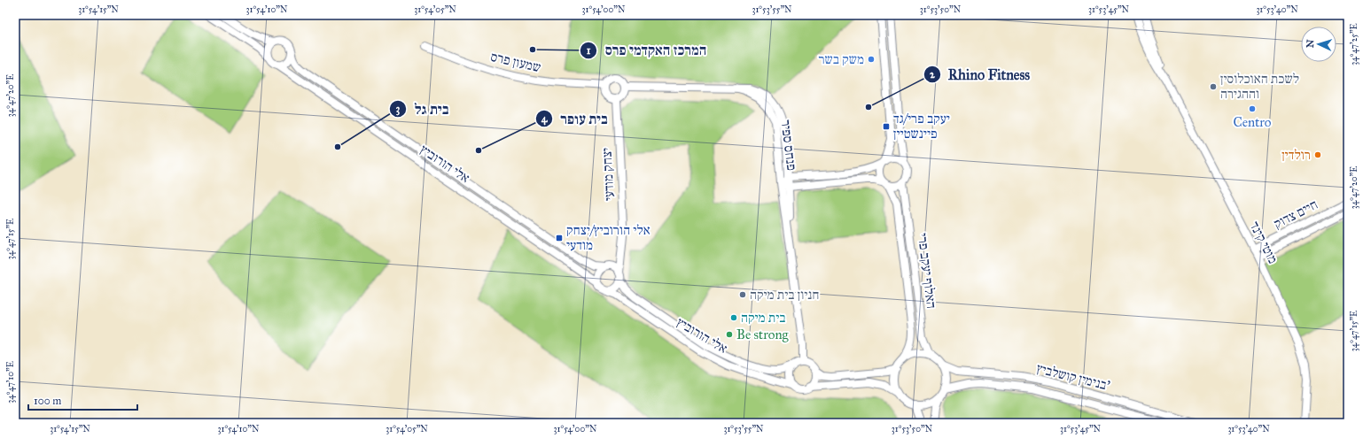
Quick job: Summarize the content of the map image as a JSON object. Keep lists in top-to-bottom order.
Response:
{
  "streets": {
    "street": [
      "שמעון פרס",
      "פנחס ספיר",
      "אלי הורוביץ",
      "יצחק מודעי",
      "חיים צדוק",
      "מוטי קינד",
      "האלוף יעקב פרי",
      "בנימין קושלביץ'"
    ]
  },
  "crossings": [
    ["שמעון פרס", "יצחק מודעי"],
    ["פנחס ספיר", "אלי הורוביץ"],
    ["אלי הורוביץ", "יצחק מודעי"],
    ["חיים צדוק", "מוטי קינד"],
    ["האלוף יעקב פרי", "בנימין קושלביץ'"]
  ],
  "places": {
    "other": [
      "המרכז האקדמי פרס",
      "משק בשר",
      "לשכת האוכלוסין וההגירה",
      "Rhino Fitness",
      "Centro",
      "בית גל",
      "בית עופר",
      "רולדין",
      "חניון בית מיקה",
      "בית מיקה",
      "Be strong"
    ],
    "transit": ["יעקב פרי/גד פיינשטיין", "אלי הורוביץ/יצחק מודעי"]
  },
  "scale_bar": "100 m",
  "north": "left",
  "coordinates": [
    "31°54'15\"N",
    "31°54'10\"N",
    "31°54'05\"N",
    "31°54'00\"N",
    "31°53'55\"N",
    "31°53'50\"N",
    "31°53'45\"N",
    "31°53'40\"N",
    "34°47'25\"E",
    "34°47'20\"E",
    "34°47'15\"E",
    "34°47'10\"E"
  ]
}
